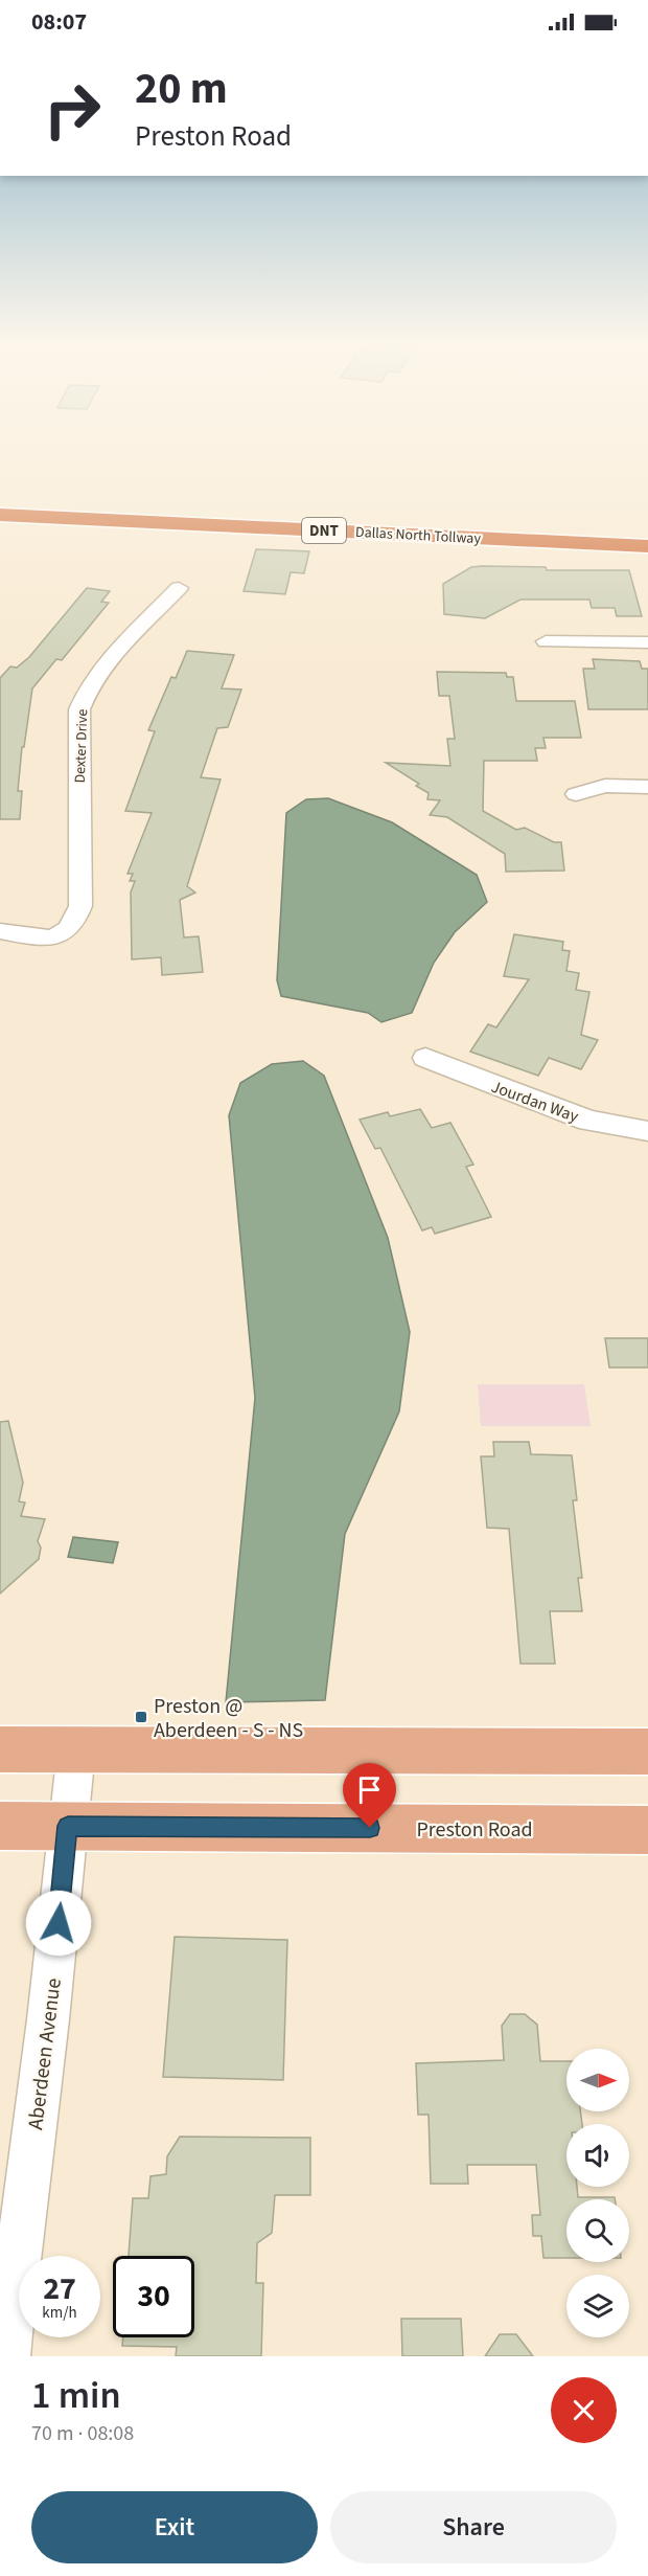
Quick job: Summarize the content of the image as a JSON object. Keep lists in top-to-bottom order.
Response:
{
  "streets": {
    "highway": ["DNT", "Dallas North Tollway"],
    "main road": ["Preston Road"],
    "street": ["Dexter Drive", "Jourdan Way", "Aberdeen Avenue"]
  },
  "crossings": [
    ["Preston Road", "Aberdeen Avenue"]
  ],
  "places": {
    "transit": ["Preston @ Aberdeen - S - NS"]
  },
  "north": "right",
  "page": {
    "status": "08:07",
    "turn": ["20 m", "Preston Road"],
    "speed": "27 km/h",
    "limit": "30",
    "heading": ["1 min", "70 m · 08:08"],
    "buttons": ["Exit", "Share"]
  }
}
